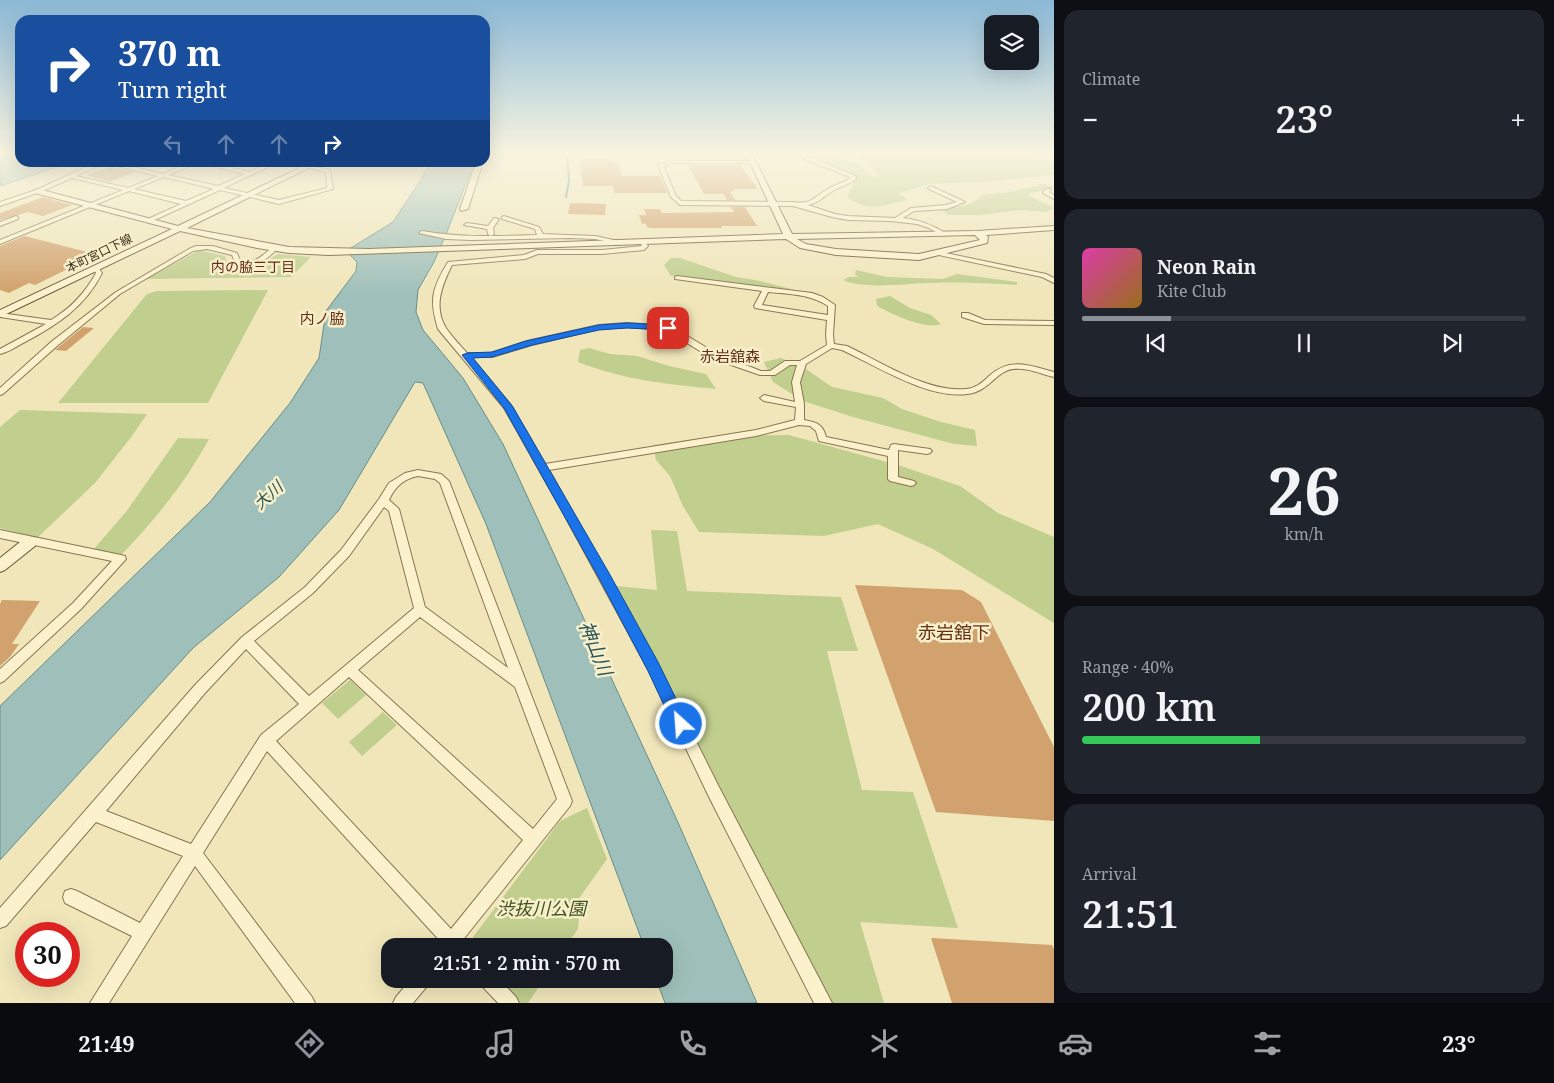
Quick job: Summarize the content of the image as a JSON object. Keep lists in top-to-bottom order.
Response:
{
  "streets": {
    "street": ["本町宮口下線"]
  },
  "districts": [
    "内の脇三丁目",
    "内ノ脇",
    "赤岩舘森",
    "赤岩舘下"
  ],
  "water": ["大川", "神山川"],
  "parks": ["渋抜川公園"],
  "page": {
    "tile": [
      "Climate",
      ["26", "km/h"],
      ["Range · 40%", "200 km"],
      ["Arrival", "21:51"]
    ],
    "turn": ["370 m", "Turn right"],
    "heat": ["−", "23°", "+"],
    "song": ["Neon Rain", "Kite Club"],
    "limit": "30",
    "trip": "21:51 · 2 min · 570 m",
    "tabs": ["21:49", "23°"]
  }
}
